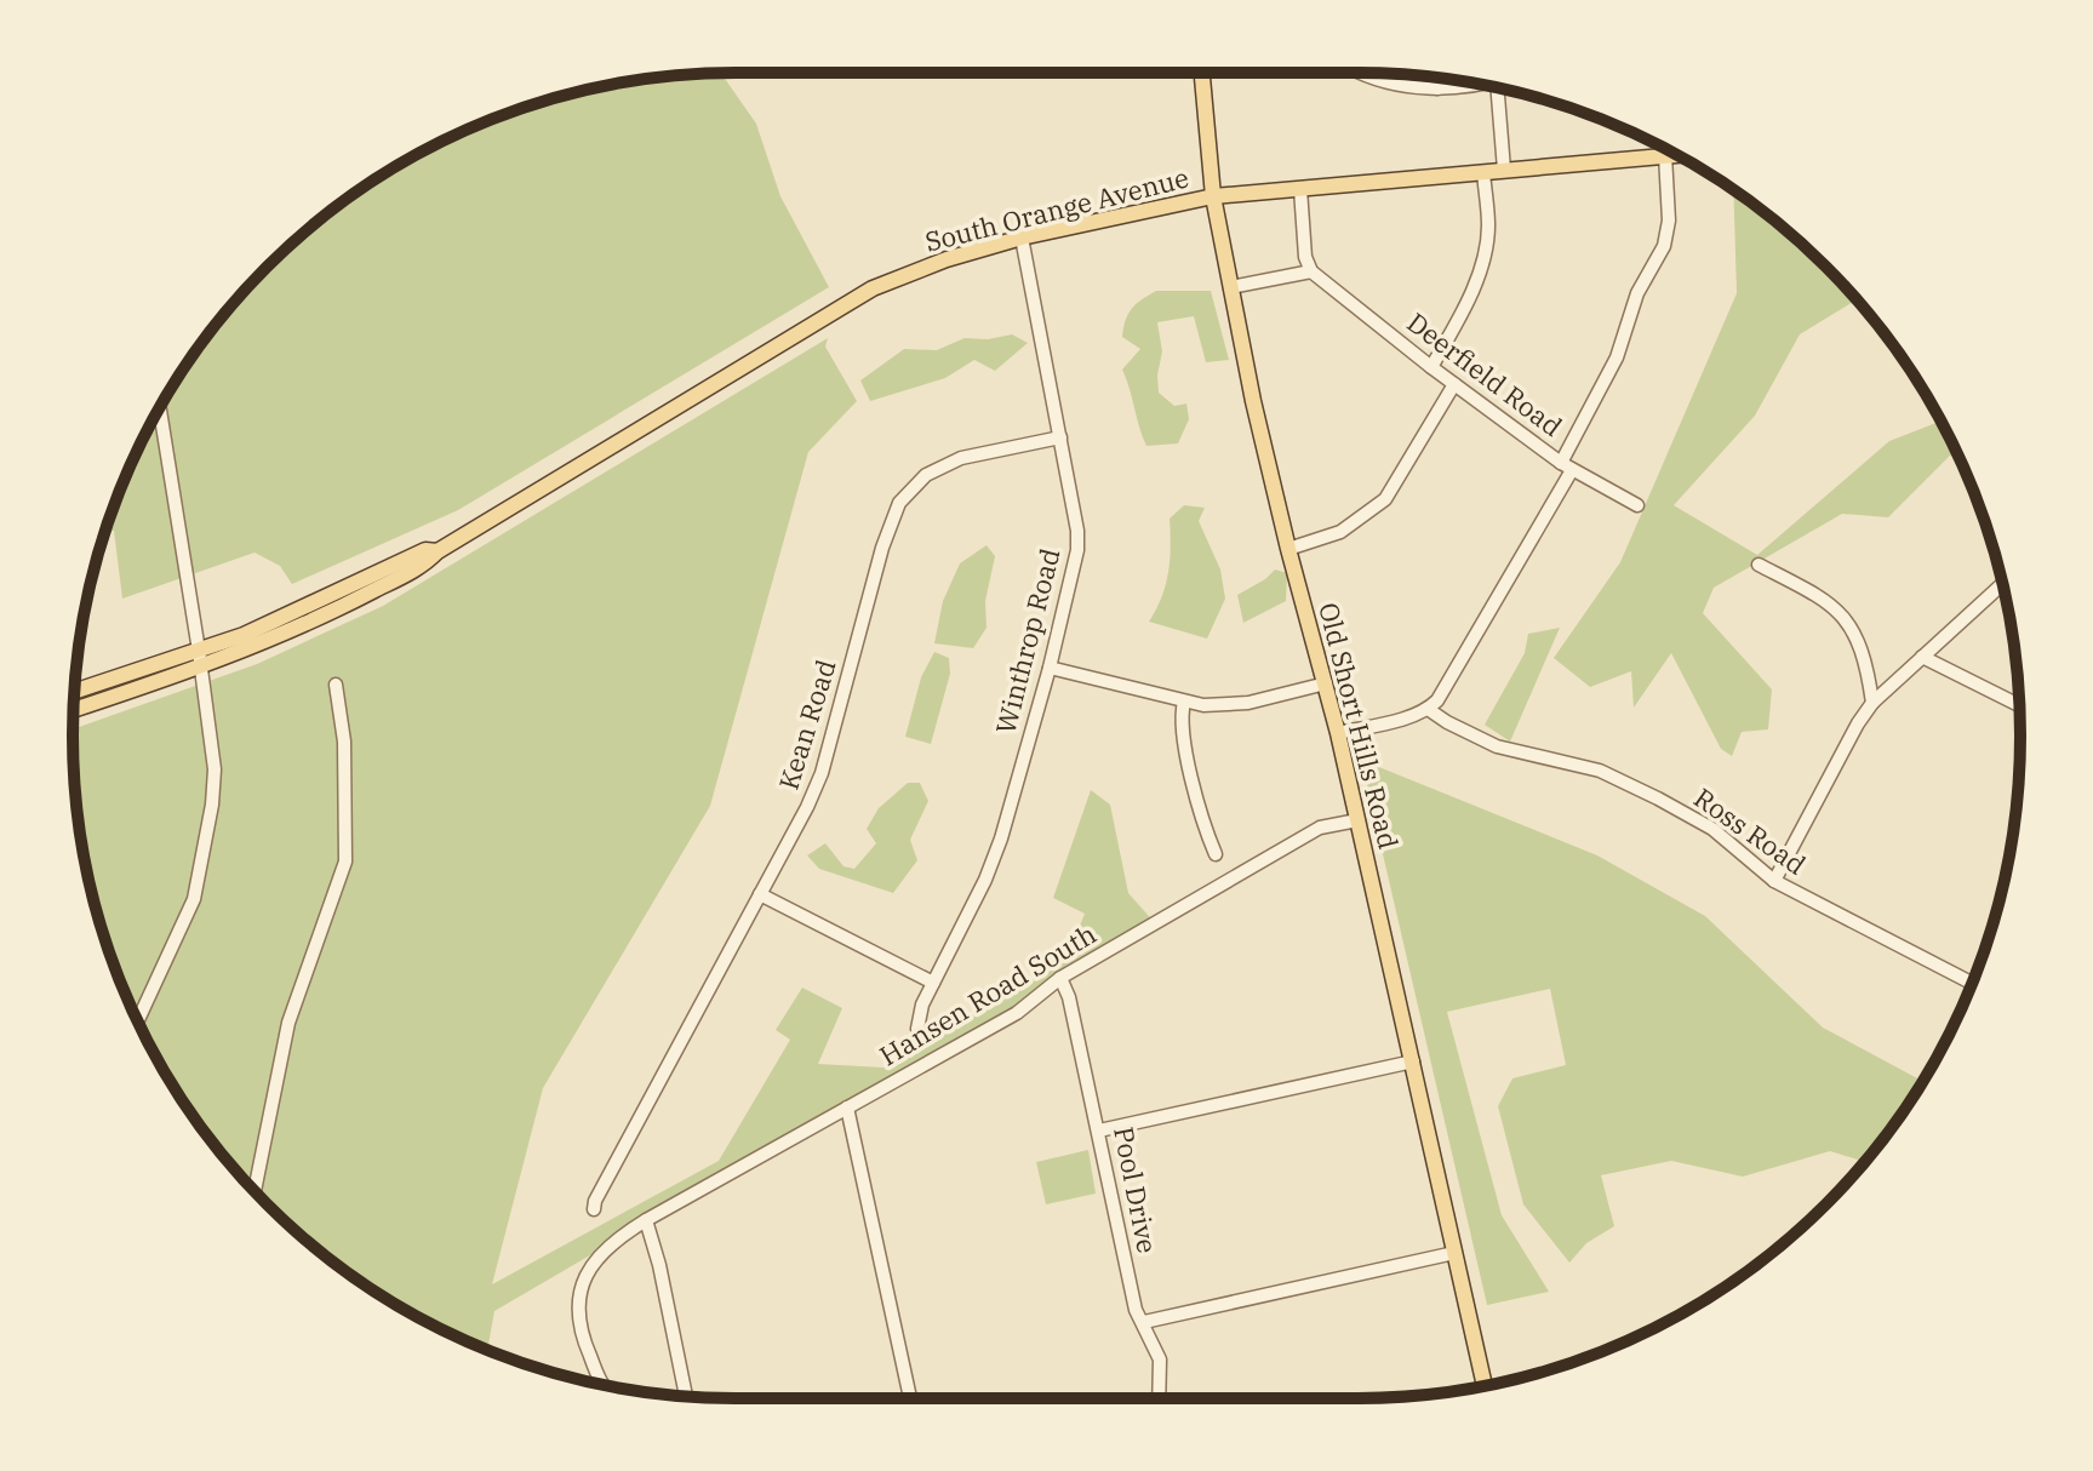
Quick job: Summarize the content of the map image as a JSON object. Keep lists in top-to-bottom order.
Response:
{
  "streets": {
    "main road": ["South Orange Avenue", "Old Short Hills Road"],
    "street": [
      "Deerfield Road",
      "Winthrop Road",
      "Kean Road",
      "Ross Road",
      "Hansen Road South",
      "Pool Drive"
    ]
  },
  "crossings": [
    ["South Orange Avenue", "Winthrop Road"],
    ["South Orange Avenue", "Old Short Hills Road"],
    ["Winthrop Road", "Kean Road"],
    ["Old Short Hills Road", "Hansen Road South"],
    ["Hansen Road South", "Pool Drive"]
  ]
}
